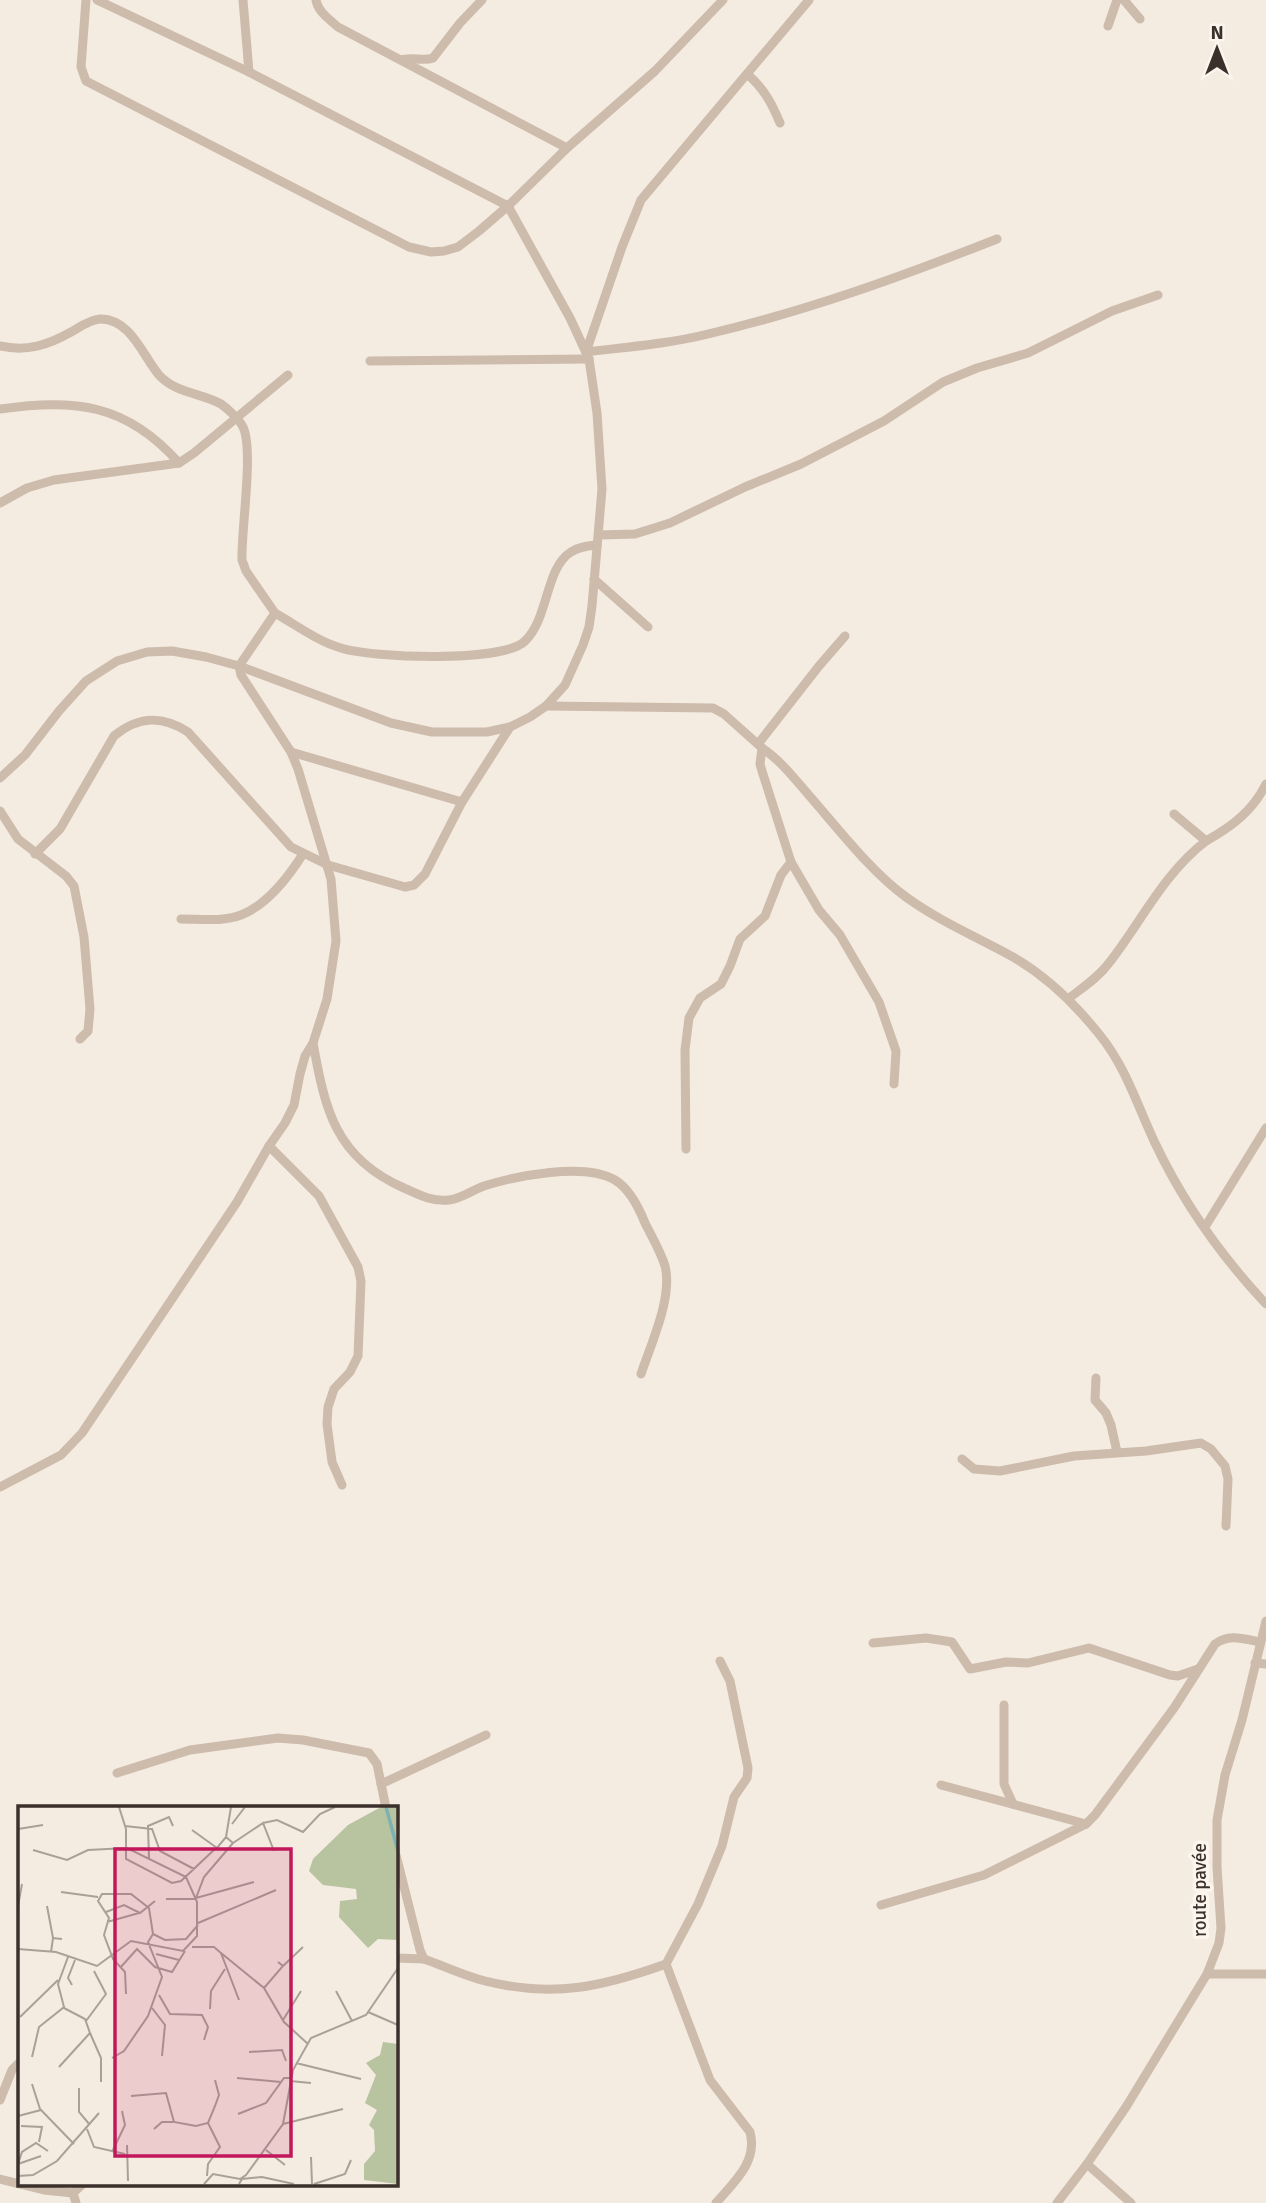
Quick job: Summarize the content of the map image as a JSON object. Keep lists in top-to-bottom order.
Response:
{
  "streets": {
    "street": ["route pavée"]
  },
  "north": "top"
}
